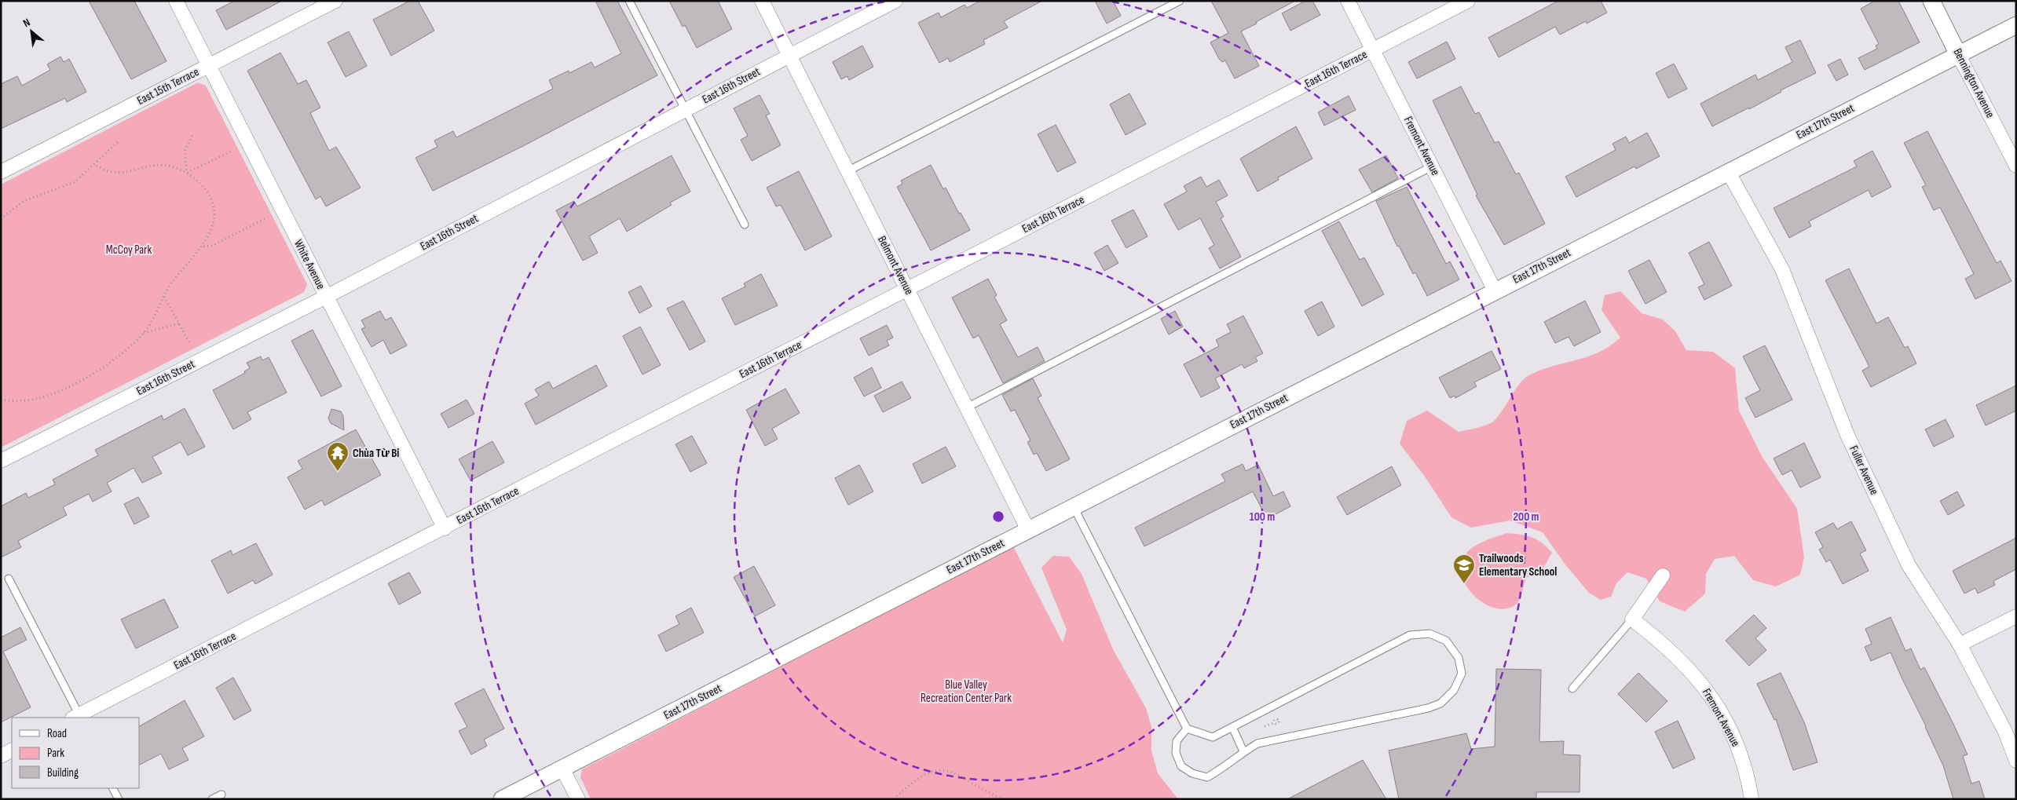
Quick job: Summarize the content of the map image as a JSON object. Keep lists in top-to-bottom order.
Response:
{
  "streets": {
    "street": [
      "East 16th Terrace",
      "Bennington Avenue",
      "East 16th Street",
      "East 15th Terrace",
      "East 17th Street",
      "Fremont Avenue",
      "White Avenue",
      "Belmont Avenue",
      "Fuller Avenue"
    ]
  },
  "crossings": [
    ["East 16th Terrace", "Fremont Avenue"],
    ["East 16th Terrace", "White Avenue"],
    ["East 16th Terrace", "Belmont Avenue"],
    ["Bennington Avenue", "East 17th Street"],
    ["East 16th Street", "White Avenue"],
    ["East 16th Street", "Belmont Avenue"],
    ["East 15th Terrace", "White Avenue"],
    ["East 17th Street", "Fremont Avenue"],
    ["East 17th Street", "Belmont Avenue"],
    ["East 17th Street", "Fuller Avenue"]
  ],
  "parks": ["McCoy Park", "Blue Valley Recreation Center Park"],
  "places": {
    "temple": ["Chùa Từ Bi"],
    "school or university": ["Trailwoods Elementary School"]
  },
  "legend": ["Road", "Park", "Building"],
  "north": "top left",
  "rings": ["100 m", "200 m"]
}
